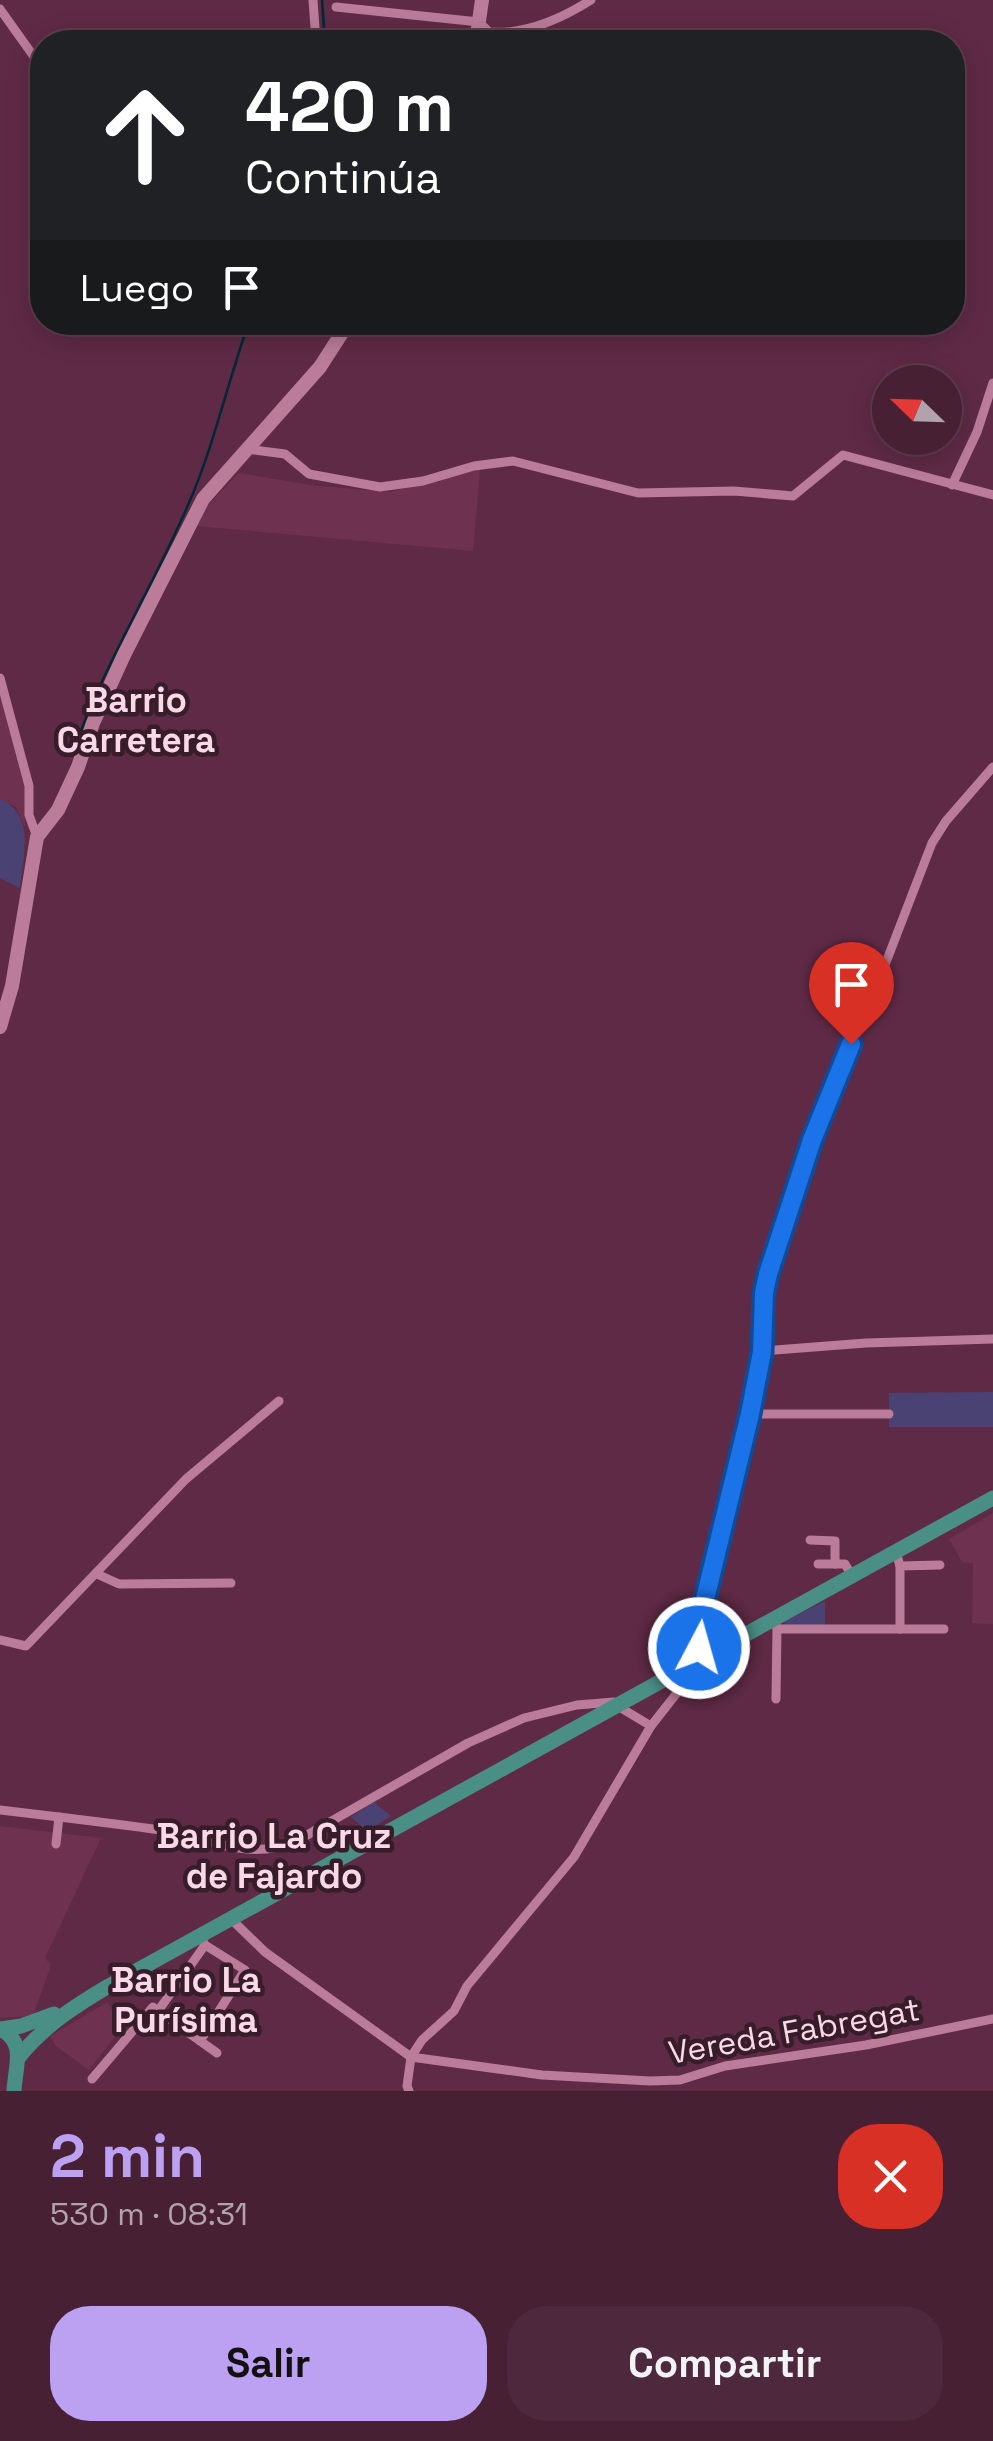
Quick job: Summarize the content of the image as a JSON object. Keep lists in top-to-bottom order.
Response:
{
  "streets": {
    "street": ["Vereda Fabregat"]
  },
  "districts": ["Barrio Carretera", "Barrio La Cruz de Fajardo", "Barrio La Purísima"],
  "north": "top left",
  "page": {
    "turn": ["420 m", "Continúa"],
    "then": "Luego",
    "heading": ["2 min", "530 m · 08:31"],
    "buttons": ["Salir", "Compartir"]
  }
}
